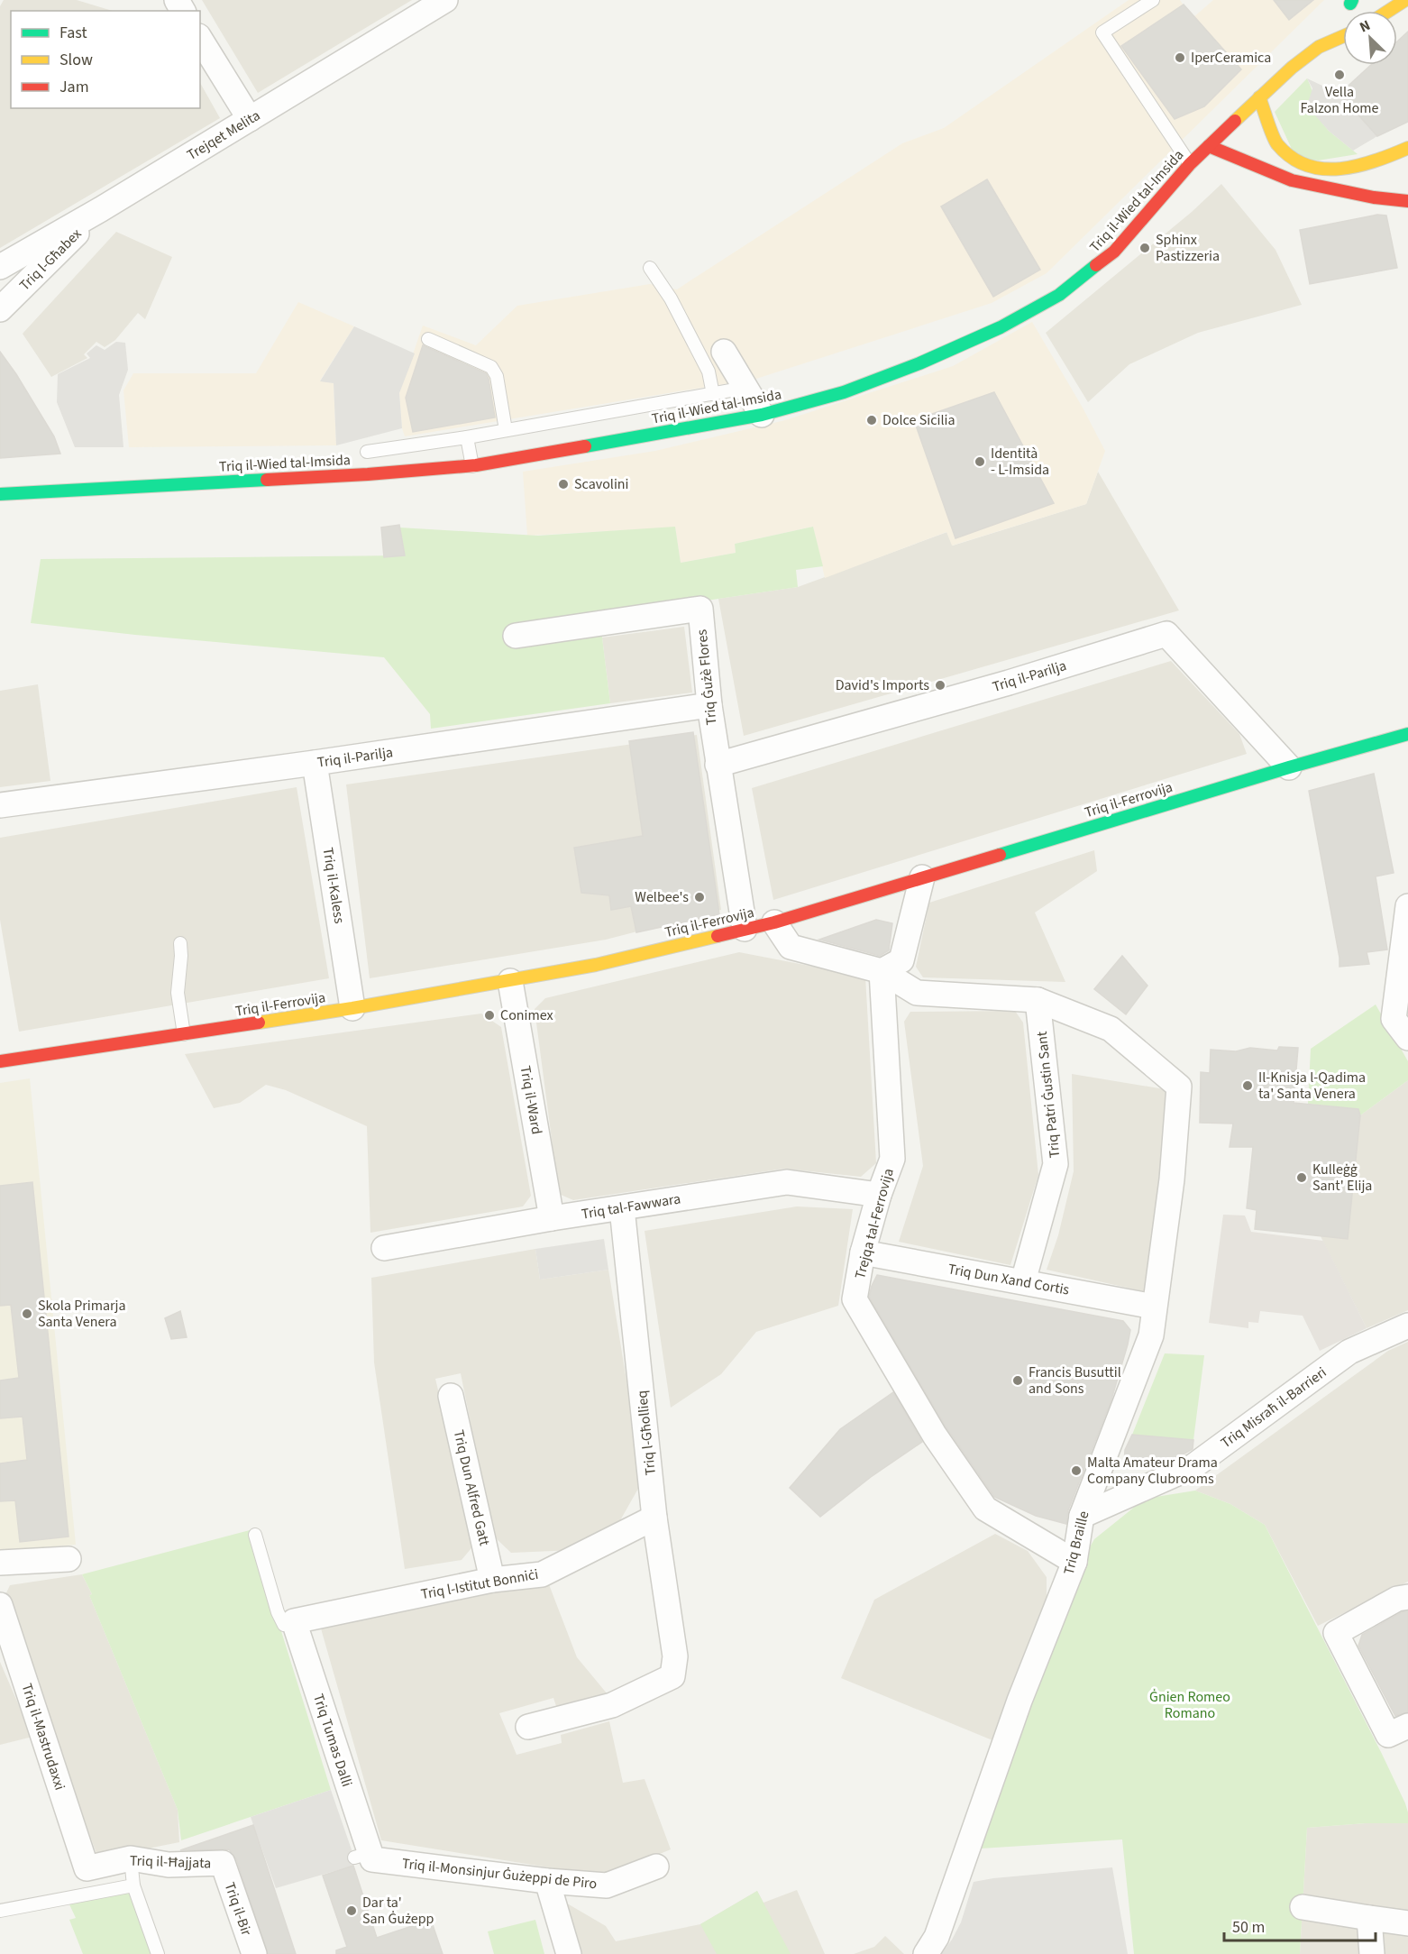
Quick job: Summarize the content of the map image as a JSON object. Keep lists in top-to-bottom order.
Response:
{
  "streets": {
    "main road": ["Triq il-Wied tal-Imsida", "Triq il-Ferrovija"],
    "street": [
      "Trejqet Melita",
      "Triq l-Għabex",
      "Triq il-Parilja",
      "Triq Ġużè Flores",
      "Triq il-Kaless",
      "Triq Patri Ġustin Sant",
      "Triq il-Ward",
      "Triq tal-Fawwara",
      "Trejqa tal-Ferrovija",
      "Triq Dun Xand Cortis",
      "Triq Misraħ il-Barrieri",
      "Triq l-Għollieq",
      "Triq Dun Alfred Gatt",
      "Triq Braille",
      "Triq l-Istitut Bonniċi",
      "Triq il-Mastrudaxxi",
      "Triq Tumas Dalli",
      "Triq il-Ħajjata",
      "Triq il-Monsinjur Ġużeppi de Piro",
      "Triq il-Bir"
    ]
  },
  "crossings": [
    ["Trejqet Melita", "Triq l-Għabex"],
    ["Triq il-Parilja", "Triq Ġużè Flores"],
    ["Triq il-Parilja", "Triq il-Ferrovija"],
    ["Triq il-Parilja", "Triq il-Kaless"],
    ["Triq Ġużè Flores", "Triq il-Ferrovija"],
    ["Triq il-Ferrovija", "Triq il-Kaless"],
    ["Triq il-Ferrovija", "Triq il-Ward"],
    ["Triq Patri Ġustin Sant", "Triq Dun Xand Cortis"],
    ["Triq Patri Ġustin Sant", "Triq Braille"],
    ["Triq il-Ward", "Triq tal-Fawwara"],
    ["Triq tal-Fawwara", "Trejqa tal-Ferrovija"],
    ["Triq tal-Fawwara", "Triq l-Għollieq"],
    ["Trejqa tal-Ferrovija", "Triq Dun Xand Cortis"],
    ["Trejqa tal-Ferrovija", "Triq Braille"],
    ["Triq Dun Xand Cortis", "Triq Braille"],
    ["Triq Misraħ il-Barrieri", "Triq Braille"],
    ["Triq l-Għollieq", "Triq l-Istitut Bonniċi"],
    ["Triq Dun Alfred Gatt", "Triq l-Istitut Bonniċi"],
    ["Triq l-Istitut Bonniċi", "Triq Tumas Dalli"],
    ["Triq il-Mastrudaxxi", "Triq il-Ħajjata"],
    ["Triq Tumas Dalli", "Triq il-Monsinjur Ġużeppi de Piro"],
    ["Triq il-Ħajjata", "Triq il-Bir"]
  ],
  "parks": ["Ġnien Romeo Romano"],
  "places": [
    "IperCeramica",
    "Vella Falzon Home",
    "Sphinx Pastizzeria",
    "Dolce Sicilia",
    "Identità - L-Imsida",
    "Scavolini",
    "David's Imports",
    "Welbee's",
    "Conimex",
    "Il-Knisja l-Qadima ta' Santa Venera",
    "Kulleġġ Sant' Elija",
    "Skola Primarja Santa Venera",
    "Francis Busuttil and Sons",
    "Malta Amateur Drama Company Clubrooms",
    "Dar ta' San Ġużepp"
  ],
  "legend": ["Fast", "Slow", "Jam"],
  "scale_bar": "50 m",
  "north": "top left"
}
